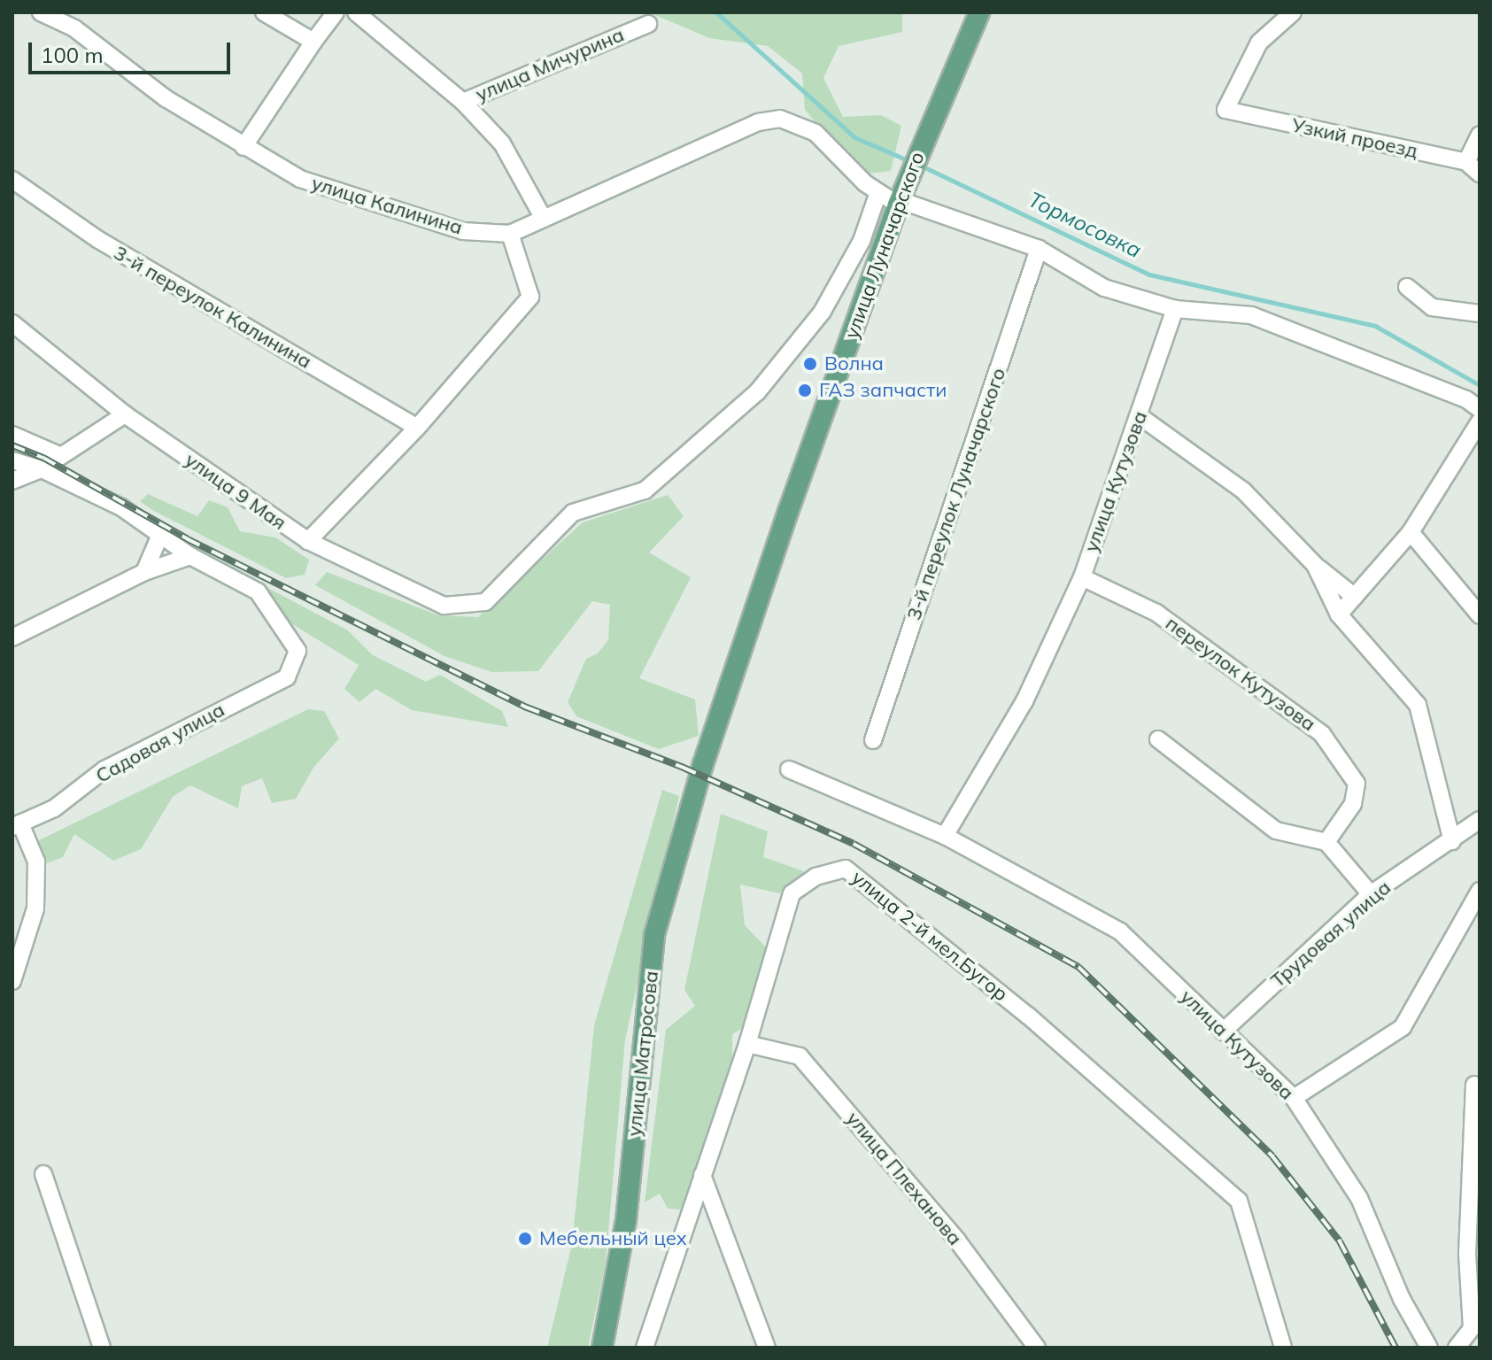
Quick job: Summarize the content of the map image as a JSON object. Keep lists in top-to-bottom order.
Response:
{
  "streets": {
    "main road": ["улица Луначарского", "улица Матросова"],
    "street": [
      "улица Мичурина",
      "Узкий проезд",
      "улица Калинина",
      "3-й переулок Калинина",
      "улица Кутузова",
      "улица 9 Мая",
      "3-й переулок Луначарского",
      "переулок Кутузова",
      "Садовая улица",
      "Трудовая улица",
      "улица 2-й мел.Бугор",
      "улица Плеханова"
    ]
  },
  "crossings": [
    ["улица Калинина", "улица Луначарского"],
    ["улица Калинина", "улица Кутузова"],
    ["улица Калинина", "улица 9 Мая"],
    ["улица Калинина", "3-й переулок Луначарского"],
    ["улица Луначарского", "улица Матросова"],
    ["улица Кутузова", "переулок Кутузова"],
    ["улица Кутузова", "Трудовая улица"],
    ["улица 2-й мел.Бугор", "улица Плеханова"]
  ],
  "water": ["Тормосовка"],
  "places": ["Волна", "ГАЗ запчасти", "Мебельный цех"],
  "scale_bar": "100 m"
}
